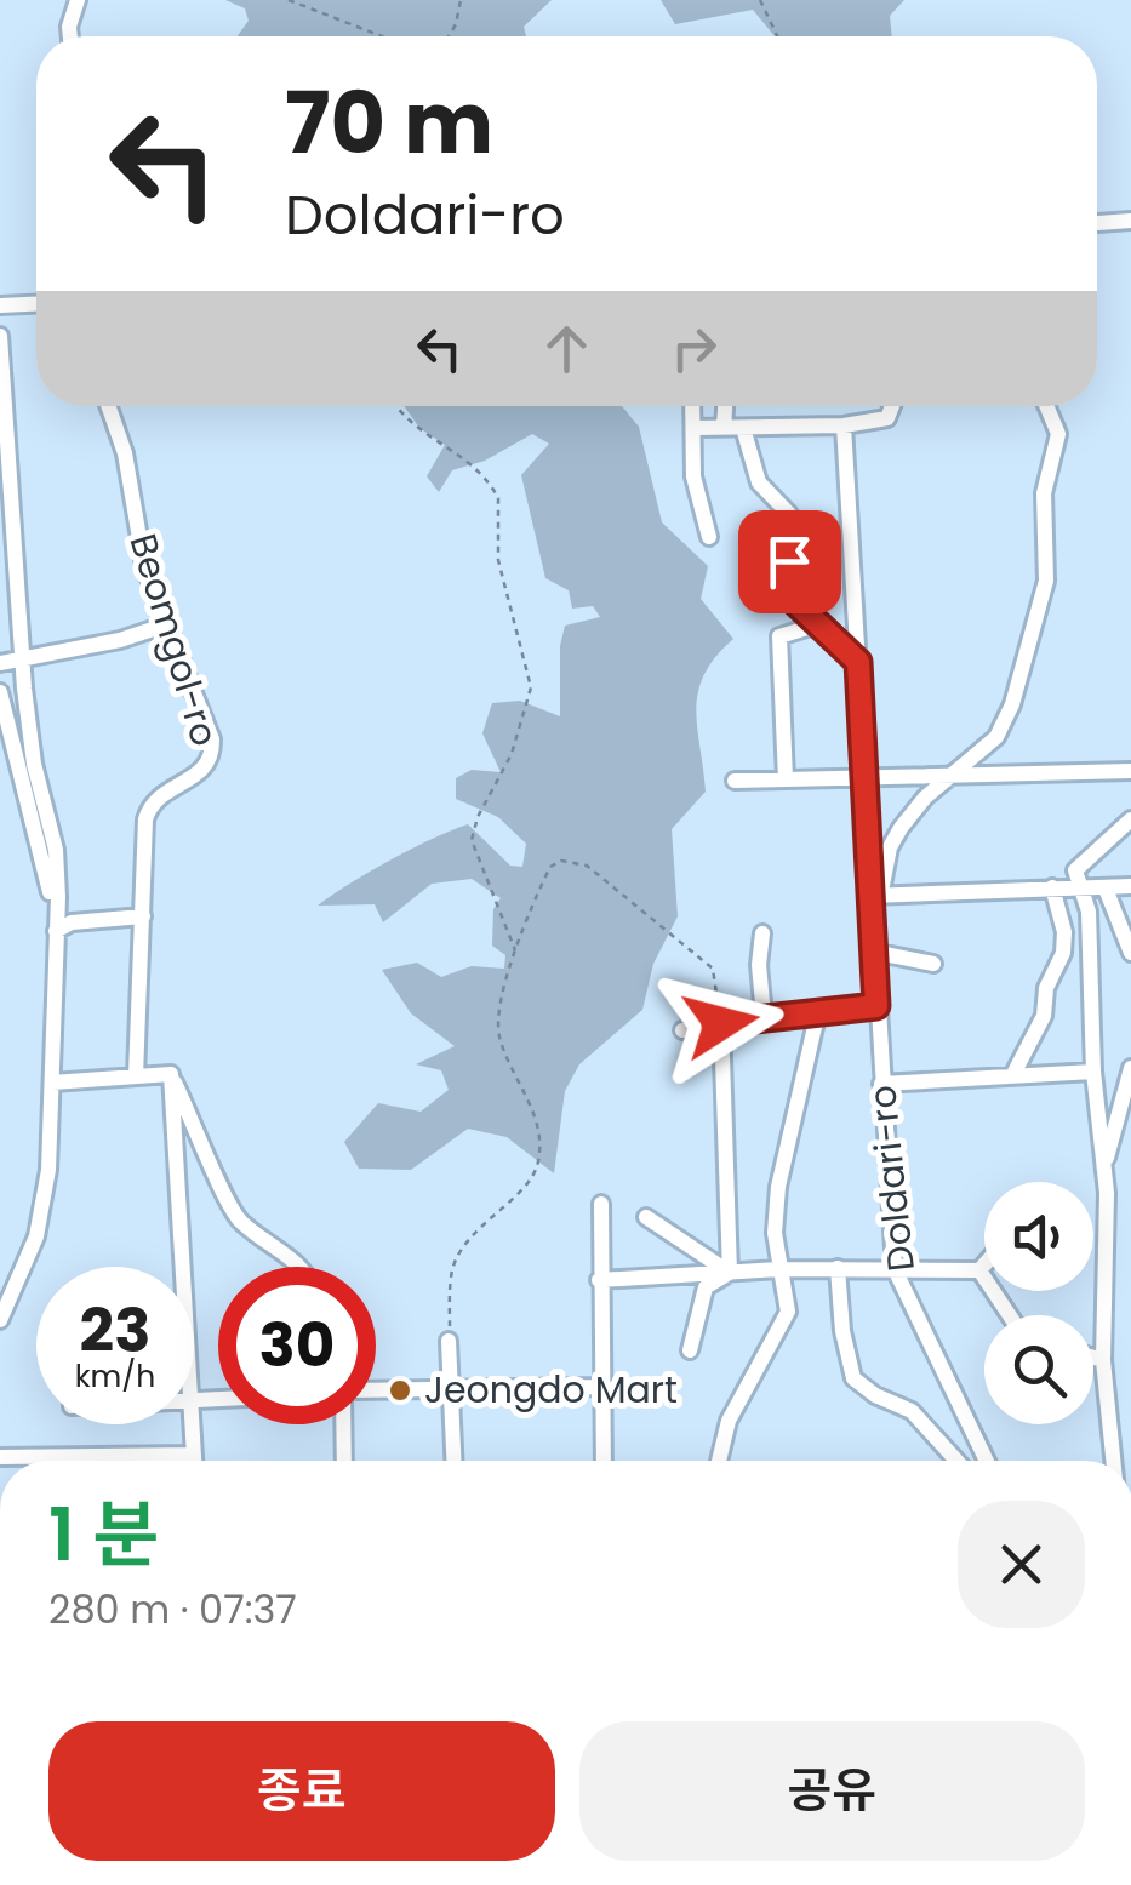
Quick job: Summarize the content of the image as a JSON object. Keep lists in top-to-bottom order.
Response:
{
  "streets": {
    "street": ["Beomgol-ro", "Doldari-ro"]
  },
  "places": ["Jeongdo Mart"],
  "page": {
    "turn": ["70 m", "Doldari-ro"],
    "speed": "23 km/h",
    "limit": "30",
    "heading": ["1 분", "280 m · 07:37"],
    "buttons": ["종료", "공유"]
  }
}
